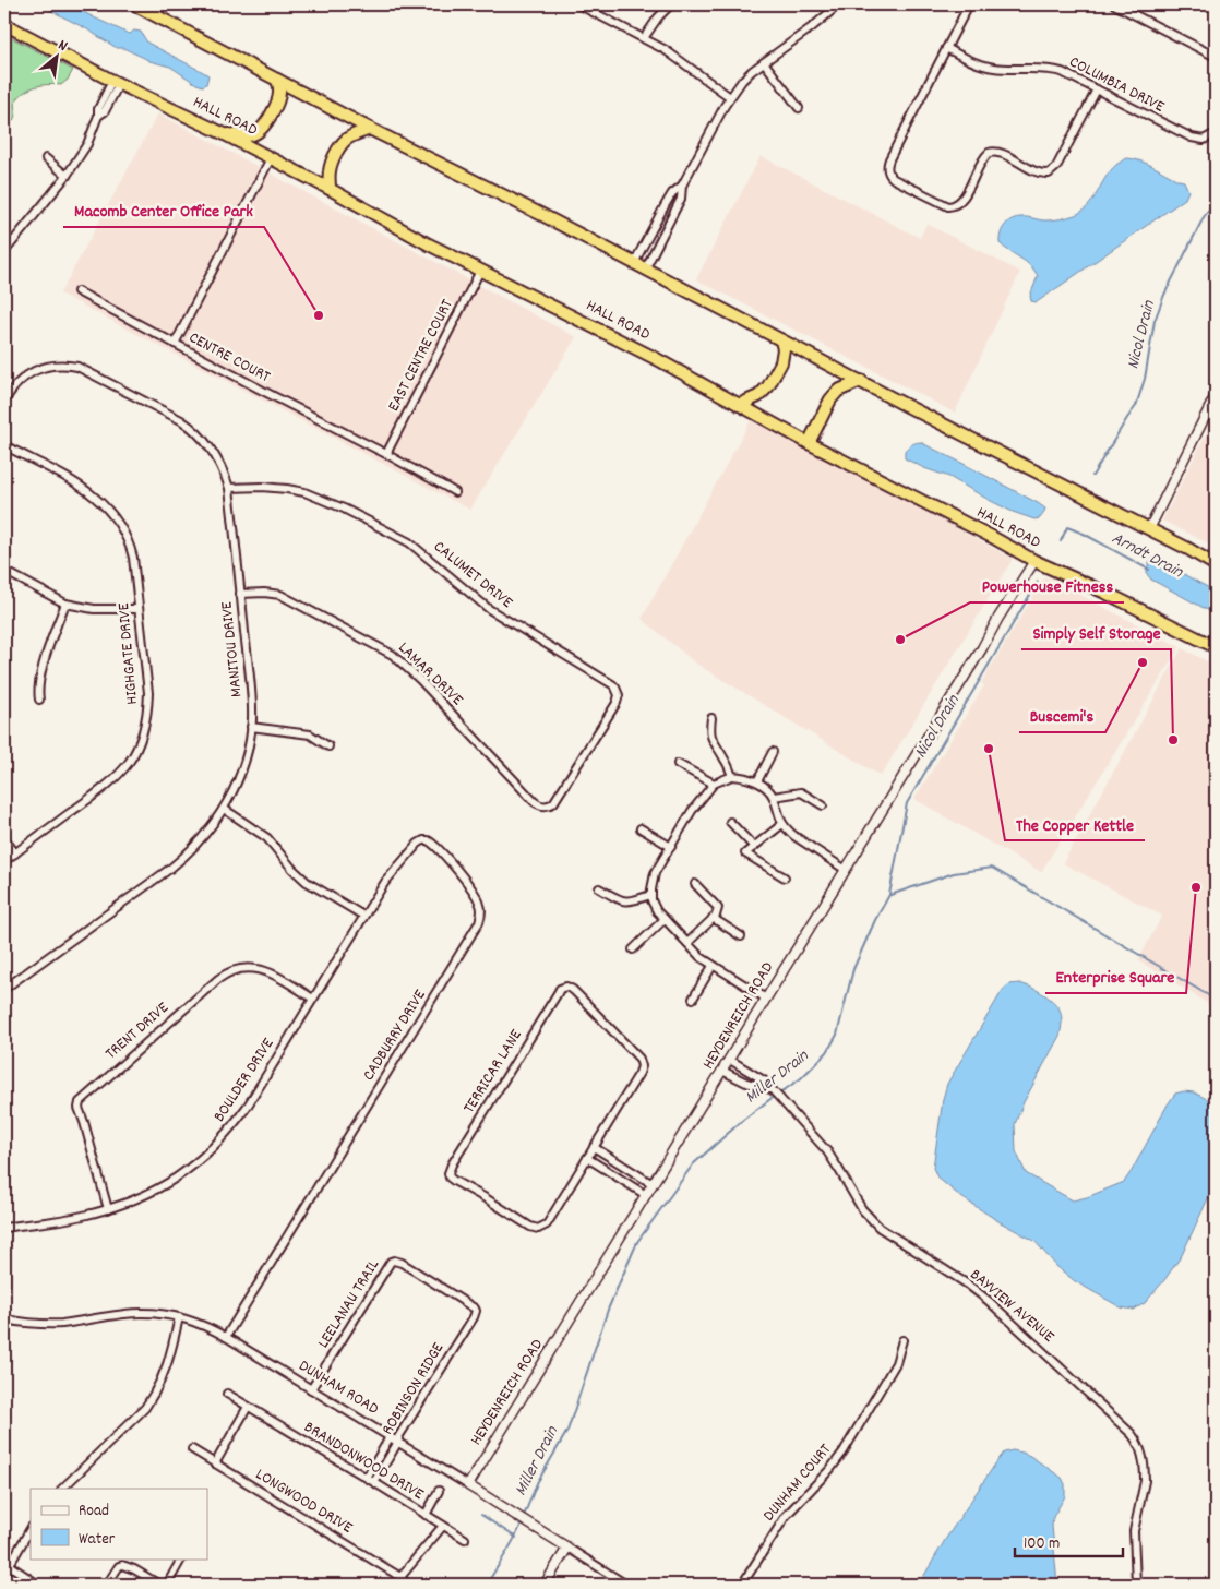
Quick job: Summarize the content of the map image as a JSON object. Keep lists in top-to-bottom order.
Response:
{
  "streets": {
    "highway": ["HALL ROAD"],
    "street": [
      "COLUMBIA DRIVE",
      "EAST CENTRE COURT",
      "CENTRE COURT",
      "CALUMET DRIVE",
      "MANITOU DRIVE",
      "HIGHGATE DRIVE",
      "LAMAR DRIVE",
      "HEYDENREICH ROAD",
      "TRENT DRIVE",
      "CADBURRY DRIVE",
      "TERRICAR LANE",
      "BOULDER DRIVE",
      "LEELANAU TRAIL",
      "BAYVIEW AVENUE",
      "DUNHAM ROAD",
      "ROBINSON RIDGE",
      "BRANDONWOOD DRIVE",
      "DUNHAM COURT",
      "LONGWOOD DRIVE"
    ]
  },
  "crossings": [
    ["HALL ROAD", "EAST CENTRE COURT"],
    ["HALL ROAD", "CENTRE COURT"],
    ["HALL ROAD", "HEYDENREICH ROAD"],
    ["EAST CENTRE COURT", "CENTRE COURT"],
    ["CALUMET DRIVE", "MANITOU DRIVE"],
    ["CALUMET DRIVE", "LAMAR DRIVE"],
    ["MANITOU DRIVE", "LAMAR DRIVE"],
    ["HEYDENREICH ROAD", "BAYVIEW AVENUE"],
    ["HEYDENREICH ROAD", "DUNHAM ROAD"],
    ["TRENT DRIVE", "BOULDER DRIVE"],
    ["CADBURRY DRIVE", "BOULDER DRIVE"],
    ["CADBURRY DRIVE", "DUNHAM ROAD"],
    ["LEELANAU TRAIL", "DUNHAM ROAD"],
    ["LEELANAU TRAIL", "ROBINSON RIDGE"],
    ["DUNHAM ROAD", "ROBINSON RIDGE"],
    ["ROBINSON RIDGE", "BRANDONWOOD DRIVE"]
  ],
  "water": ["Nicol Drain", "Arndt Drain", "Miller Drain"],
  "places": [
    "Macomb Center Office Park",
    "Powerhouse Fitness",
    "Buscemi's",
    "Simply Self Storage",
    "The Copper Kettle",
    "Enterprise Square"
  ],
  "legend": ["Road", "Water"],
  "scale_bar": "100 m",
  "north": "top right"
}
